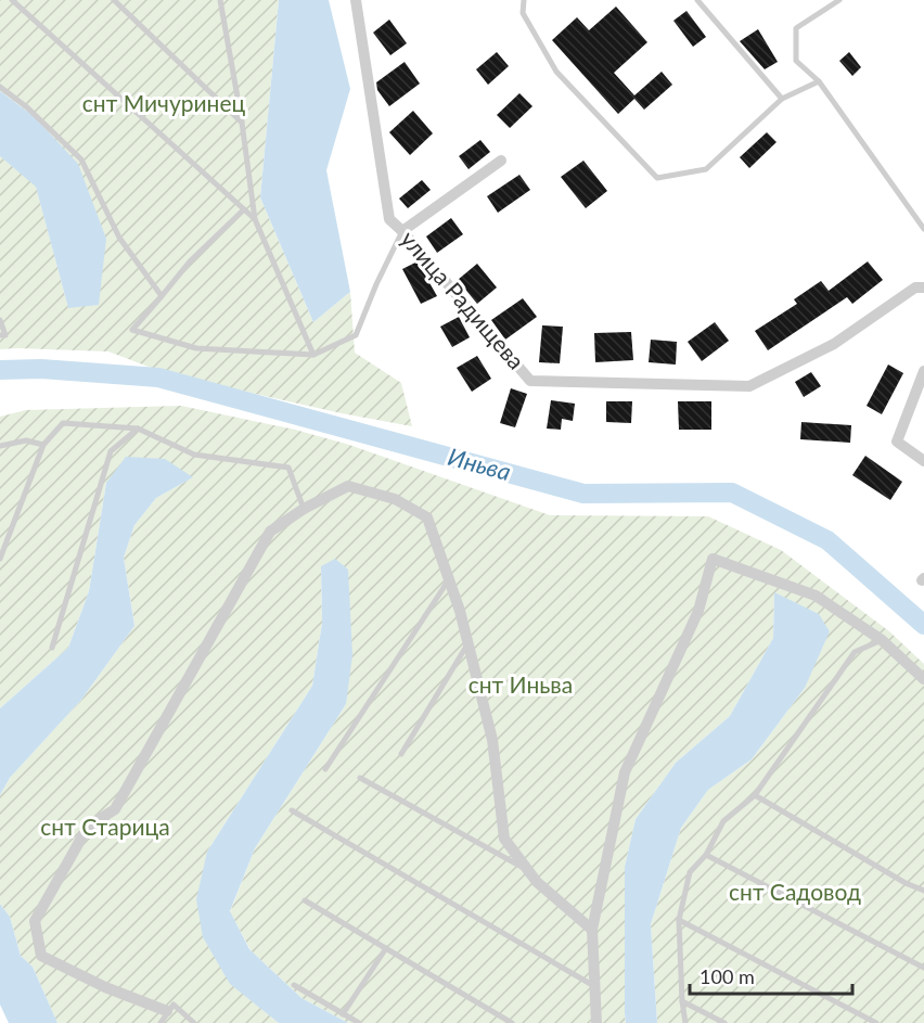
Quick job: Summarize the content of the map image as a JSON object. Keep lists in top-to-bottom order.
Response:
{
  "streets": {
    "street": ["улица Радищева"]
  },
  "water": ["Иньва"],
  "parks": [
    "снт Мичуринец",
    "снт Иньва",
    "снт Старица",
    "снт Садовод"
  ],
  "scale_bar": "100 m"
}
